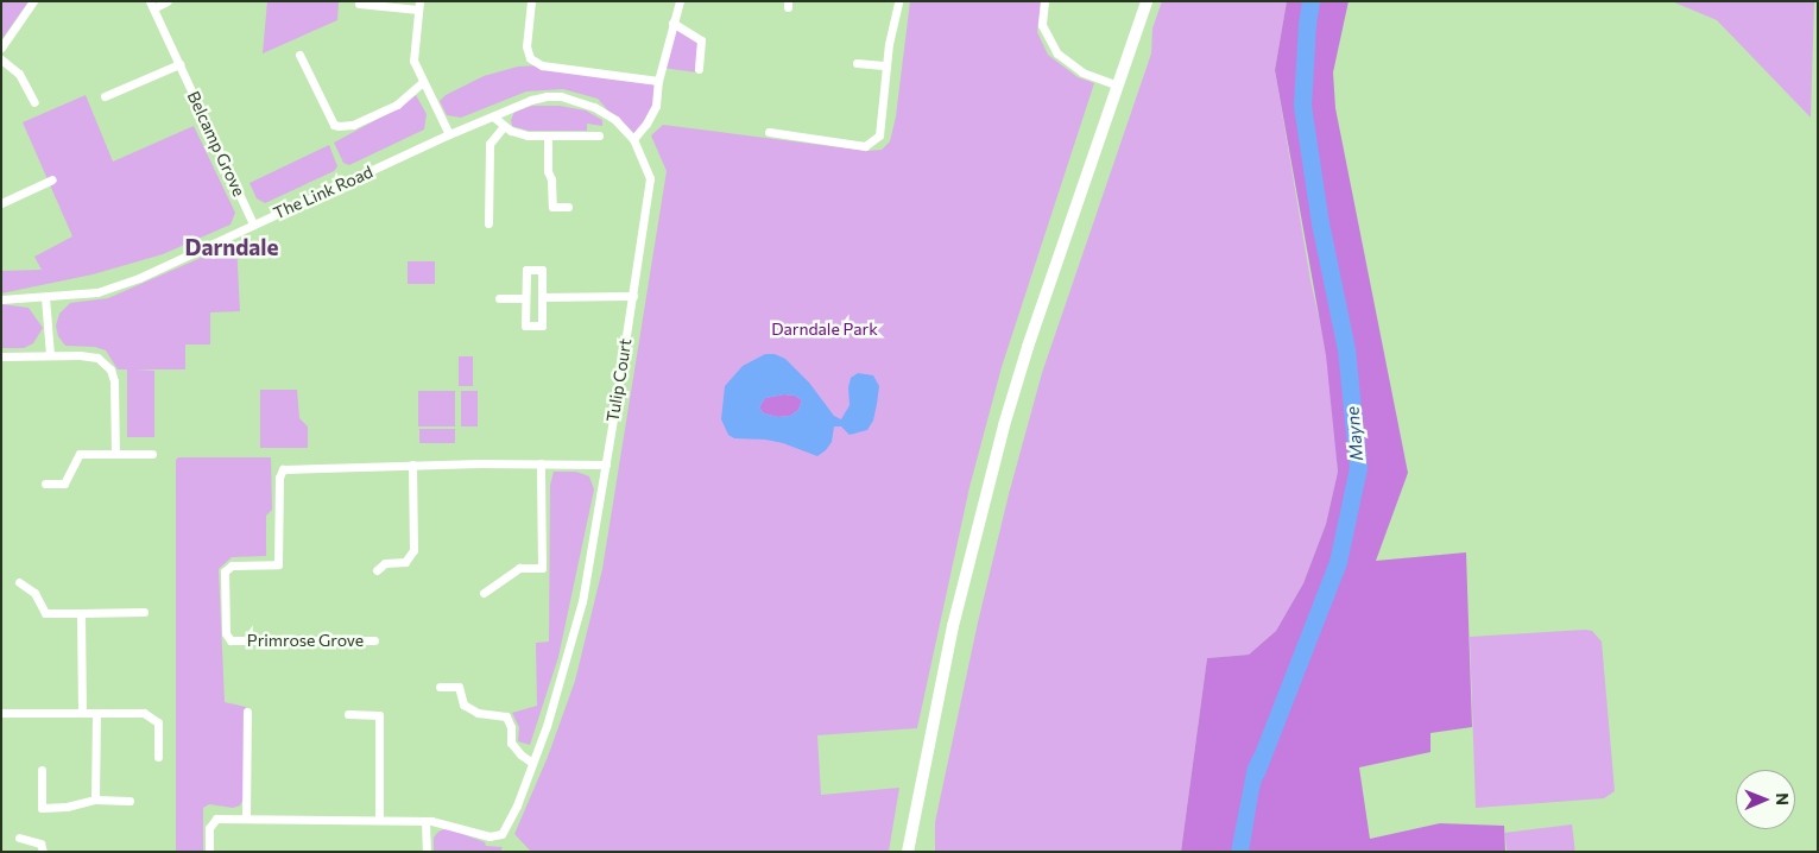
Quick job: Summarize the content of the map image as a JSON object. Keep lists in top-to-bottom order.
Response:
{
  "streets": {
    "street": [
      "Belcamp Grove",
      "The Link Road",
      "Tulip Court",
      "Primrose Grove"
    ]
  },
  "crossings": [
    ["Belcamp Grove", "The Link Road"],
    ["The Link Road", "Tulip Court"],
    ["Tulip Court", "Primrose Grove"]
  ],
  "districts": ["Darndale"],
  "water": ["Mayne"],
  "parks": ["Darndale Park"],
  "north": "right"
}
